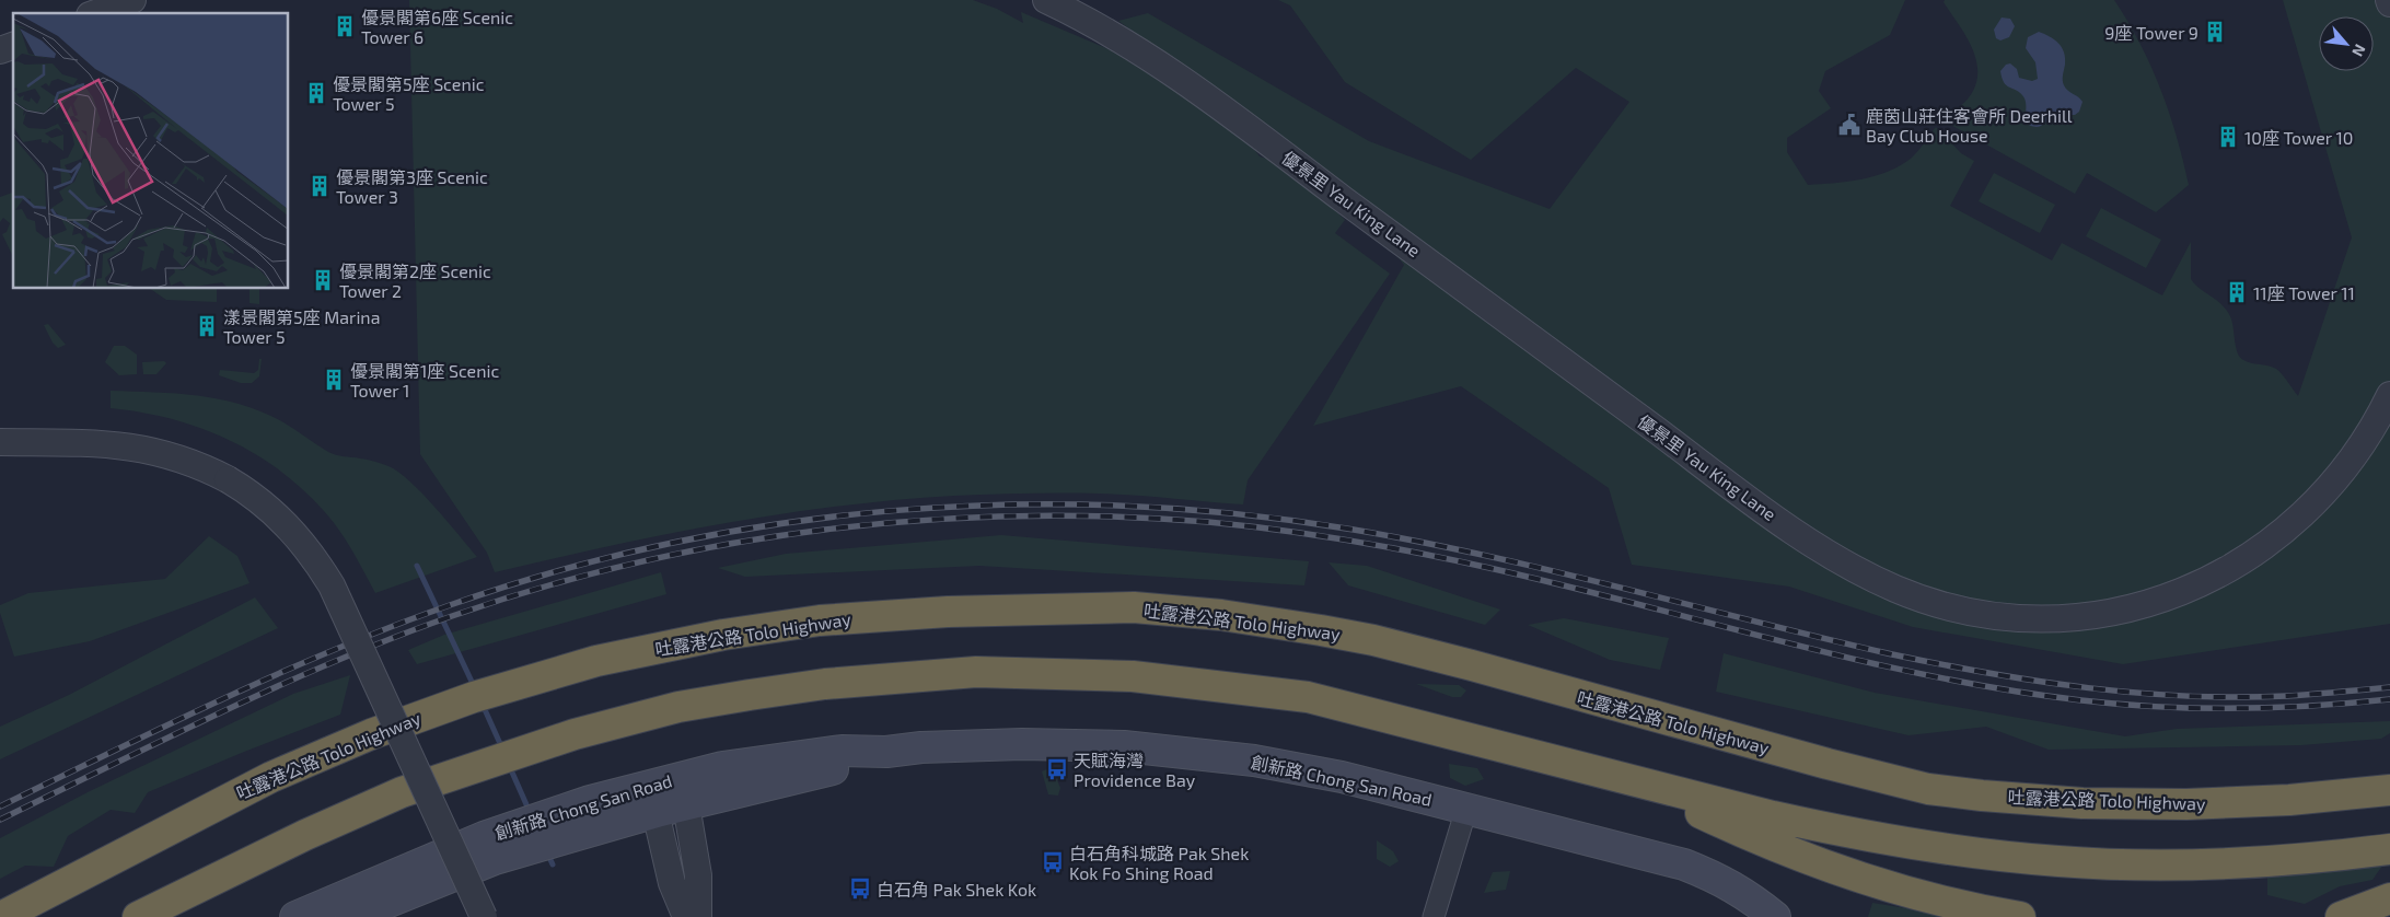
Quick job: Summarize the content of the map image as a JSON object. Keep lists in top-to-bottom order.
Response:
{
  "streets": {
    "highway": ["吐露港公路 Tolo Highway"],
    "main road": ["創新路 Chong San Road"],
    "street": ["優景里 Yau King Lane"]
  },
  "places": {
    "building": [
      "優景閣第6座 Scenic Tower 6",
      "9座 Tower 9",
      "優景閣第5座 Scenic Tower 5",
      "10座 Tower 10",
      "優景閣第3座 Scenic Tower 3",
      "優景閣第2座 Scenic Tower 2",
      "11座 Tower 11",
      "漾景閣第5座 Marina Tower 5",
      "優景閣第1座 Scenic Tower 1"
    ],
    "public building": ["鹿茵山莊住客會所 Deerhill Bay Club House"],
    "bus stop": ["天賦海灣 Providence Bay", "白石角科城路 Pak Shek Kok Fo Shing Road", "白石角 Pak Shek Kok"]
  },
  "north": "bottom right"
}
